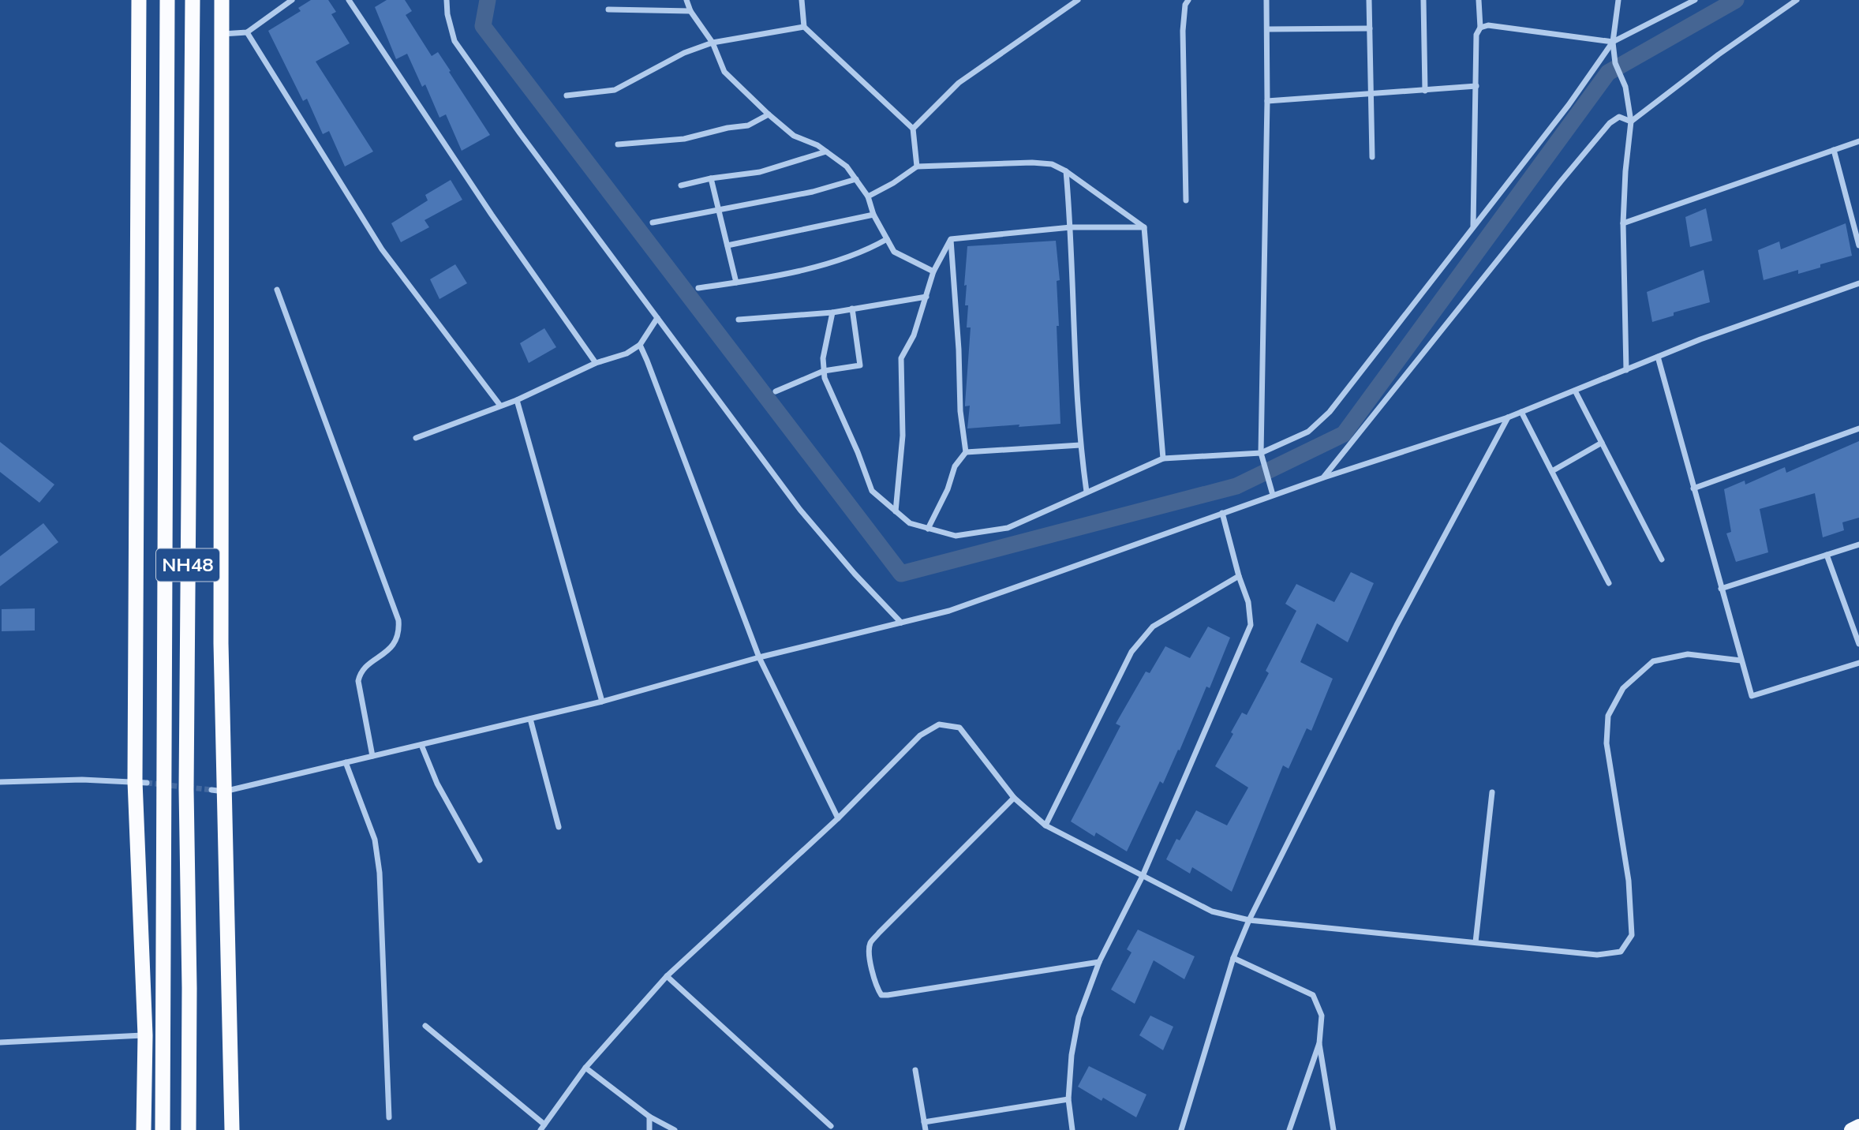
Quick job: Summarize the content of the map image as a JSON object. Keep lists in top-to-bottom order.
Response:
{
  "streets": {
    "highway": ["NH48"]
  }
}
